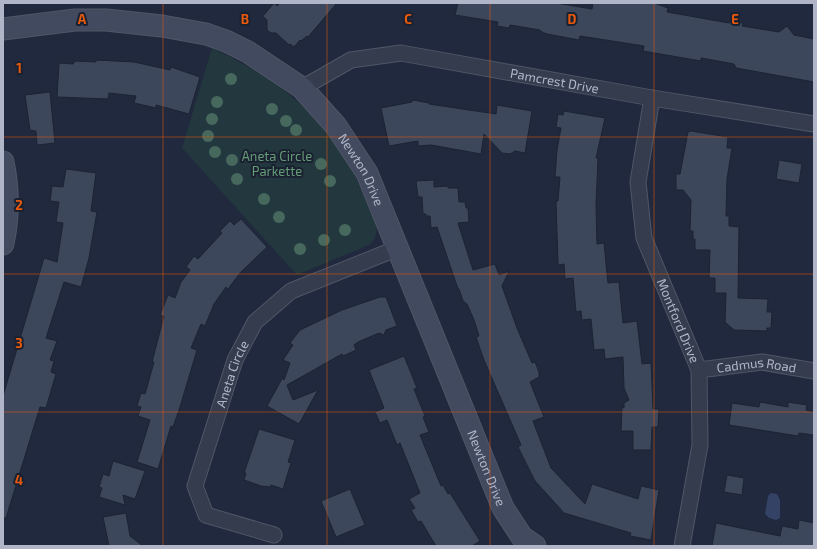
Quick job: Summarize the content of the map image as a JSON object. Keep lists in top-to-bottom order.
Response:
{
  "streets": {
    "street": [
      "Pamcrest Drive",
      "Newton Drive",
      "Montford Drive",
      "Cadmus Road",
      "Aneta Circle"
    ]
  },
  "crossings": [
    ["Pamcrest Drive", "Newton Drive"],
    ["Pamcrest Drive", "Montford Drive"],
    ["Newton Drive", "Aneta Circle"],
    ["Montford Drive", "Cadmus Road"]
  ],
  "parks": ["Aneta Circle Parkette"],
  "grid": {
    "columns": [
      "A",
      "B",
      "C",
      "D",
      "E"
    ],
    "rows": [
      "1",
      "2",
      "3",
      "4"
    ]
  }
}
